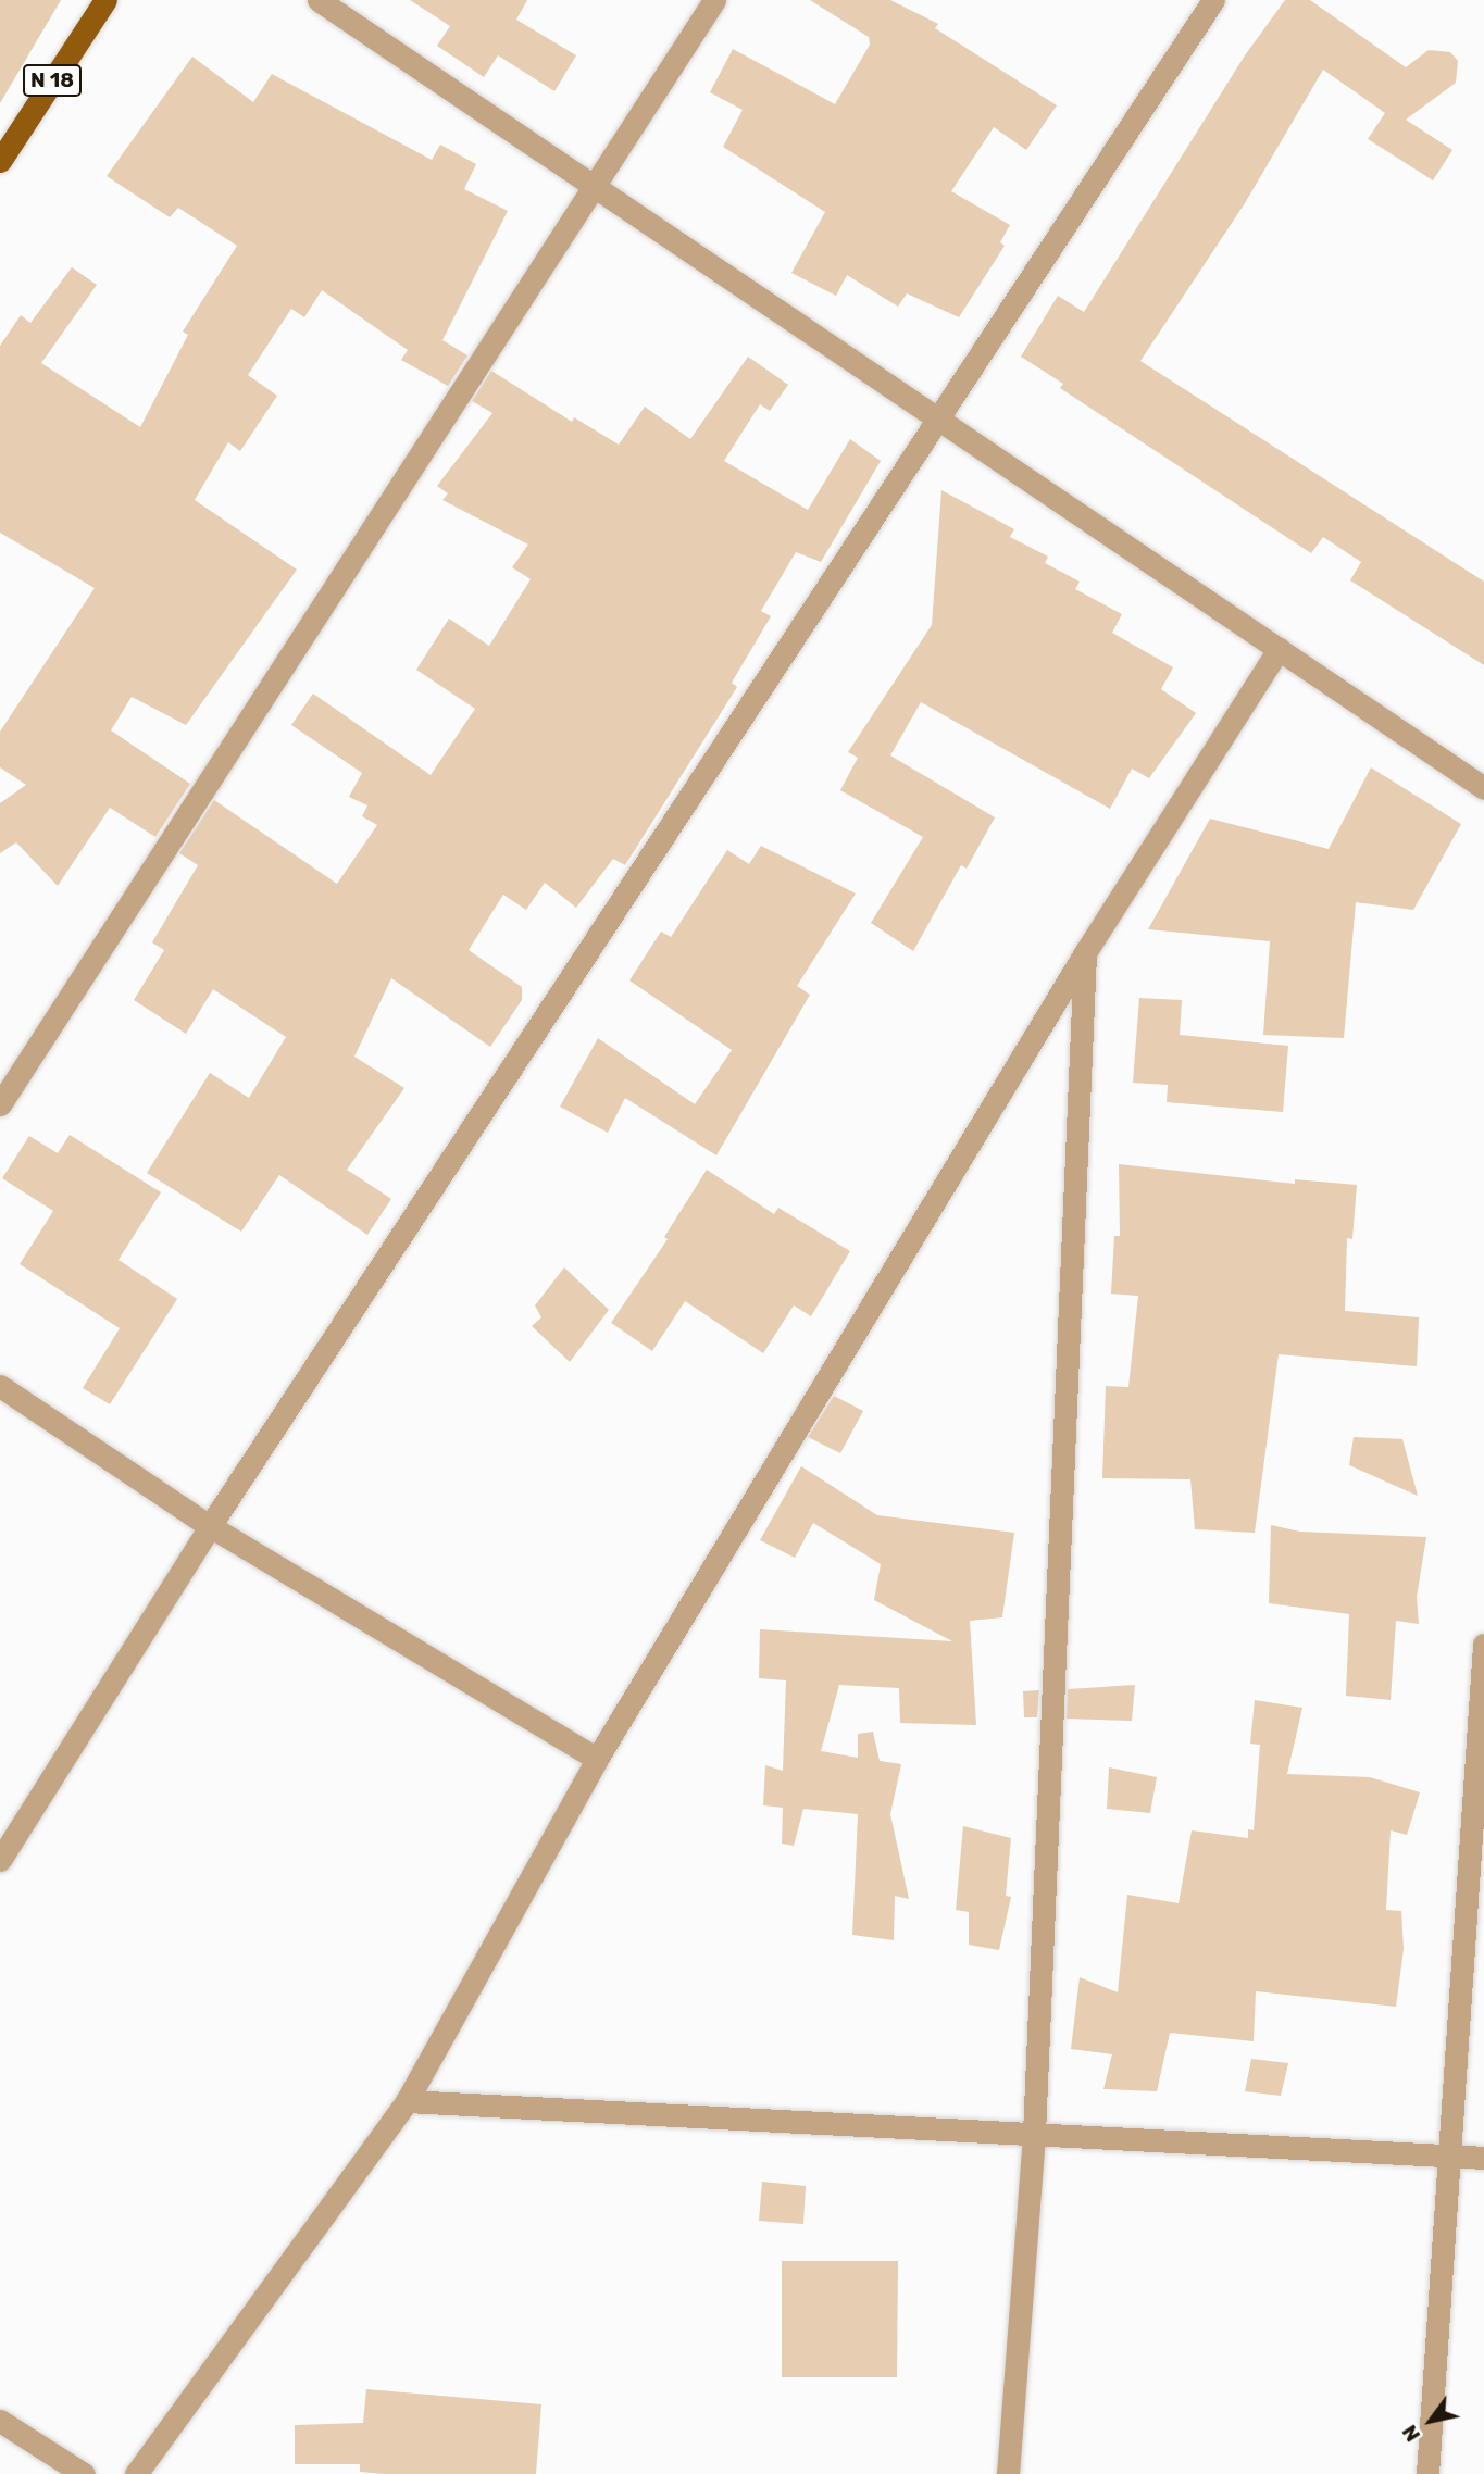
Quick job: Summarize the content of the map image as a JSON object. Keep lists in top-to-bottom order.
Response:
{
  "streets": {
    "main road": ["N 18"]
  },
  "north": "bottom left"
}
